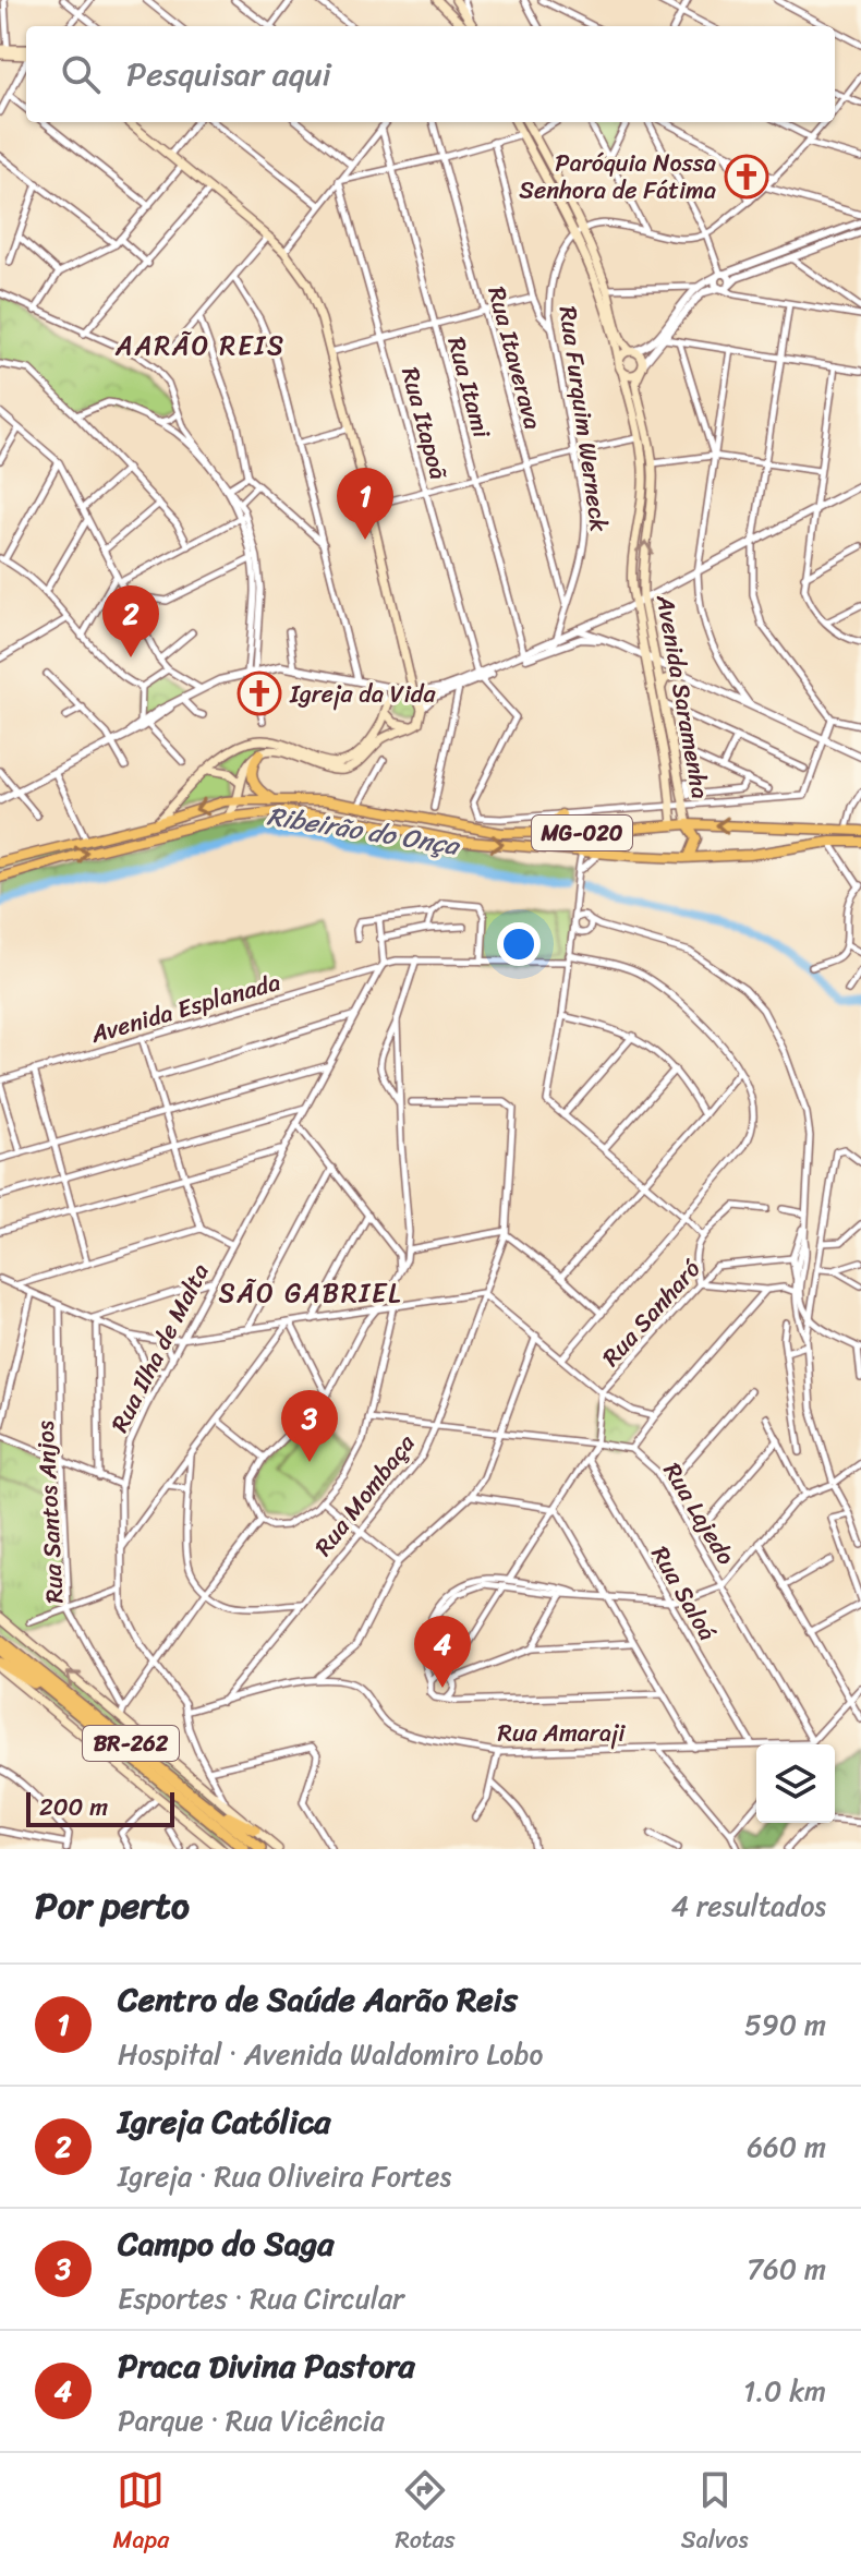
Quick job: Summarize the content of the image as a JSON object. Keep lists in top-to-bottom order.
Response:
{
  "streets": {
    "highway": ["MG-020", "BR-262"],
    "main road": ["Avenida Saramenha"],
    "street": [
      "Rua Itaverava",
      "Rua Itami",
      "Rua Furquim Werneck",
      "Rua Itapoã",
      "Avenida Esplanada",
      "Rua Sanharó",
      "Rua Ilha de Malta",
      "Rua Mombaça",
      "Rua Santos Anjos",
      "Rua Lajedo",
      "Rua Saloá",
      "Rua Amaraji"
    ]
  },
  "crossings": [
    ["Rua Itaverava", "Rua Furquim Werneck"],
    ["Rua Furquim Werneck", "Avenida Saramenha"],
    ["Avenida Saramenha", "MG-020"],
    ["Avenida Esplanada", "Rua Ilha de Malta"],
    ["Rua Sanharó", "Rua Lajedo"],
    ["Rua Ilha de Malta", "Rua Amaraji"],
    ["Rua Mombaça", "Rua Lajedo"],
    ["Rua Mombaça", "Rua Amaraji"],
    ["Rua Lajedo", "Rua Amaraji"],
    ["Rua Saloá", "Rua Amaraji"]
  ],
  "districts": ["AARÃO REIS", "SÃO GABRIEL"],
  "water": ["Ribeirão do Onça"],
  "places": {
    "church": ["Paróquia Nossa Senhora de Fátima", "Igreja da Vida"]
  },
  "scale_bar": "200 m",
  "page": {
    "search": "Pesquisar aqui",
    "pins": [
      "1",
      "2",
      "3",
      "4"
    ],
    "scale": "200 m",
    "heading": ["Por perto", "4 resultados"],
    "list": [
      {
        "mark": "1",
        "name": "Centro de Saúde Aarão Reis",
        "note": "Hospital · Avenida Waldomiro Lobo",
        "value": "590 m"
      },
      {
        "mark": "2",
        "name": "Igreja Católica",
        "note": "Igreja · Rua Oliveira Fortes",
        "value": "660 m"
      },
      {
        "mark": "3",
        "name": "Campo do Saga",
        "note": "Esportes · Rua Circular",
        "value": "760 m"
      },
      {
        "mark": "4",
        "name": "Praca Divina Pastora",
        "note": "Parque · Rua Vicência",
        "value": "1.0 km"
      }
    ],
    "nav": ["Mapa", "Rotas", "Salvos"]
  }
}
